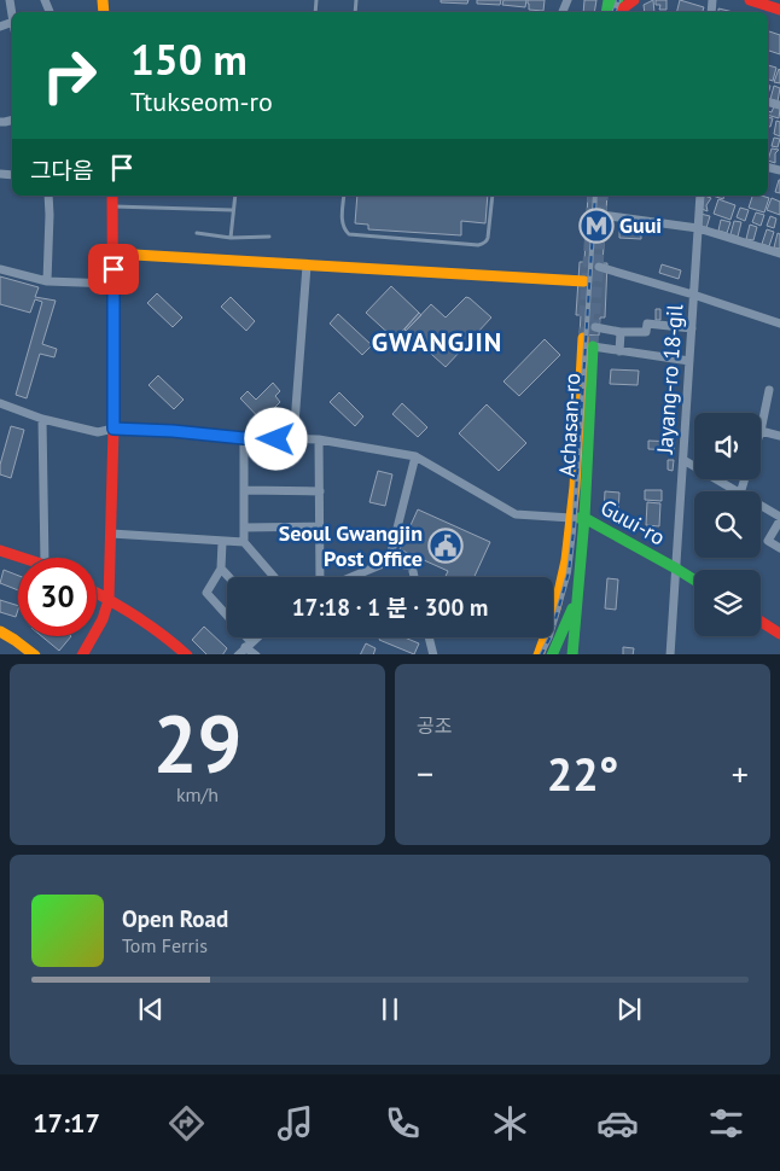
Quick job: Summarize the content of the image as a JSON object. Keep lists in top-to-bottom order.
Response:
{
  "streets": {
    "main road": ["Achasan-ro", "Guui-ro"],
    "street": ["Jayang-ro 18-gil"]
  },
  "crossings": [
    ["Jayang-ro 18-gil", "Achasan-ro"],
    ["Jayang-ro 18-gil", "Guui-ro"],
    ["Achasan-ro", "Guui-ro"]
  ],
  "districts": ["GWANGJIN"],
  "places": {
    "metro station": ["Guui"],
    "public building": ["Seoul Gwangjin Post Office"]
  },
  "page": {
    "turn": ["150 m", "Ttukseom-ro"],
    "then": "그다음",
    "limit": "30",
    "trip": "17:18 · 1 분 · 300 m",
    "tile": [
      ["29", "km/h"],
      "공조"
    ],
    "heat": ["−", "22°", "+"],
    "song": ["Open Road", "Tom Ferris"],
    "tabs": "17:17"
  }
}
